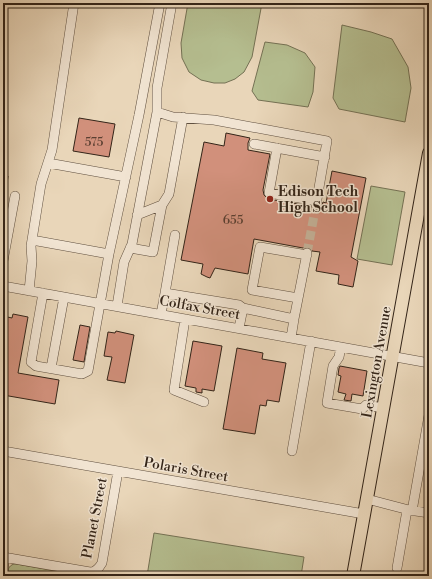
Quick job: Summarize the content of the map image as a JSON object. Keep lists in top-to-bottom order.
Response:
{
  "streets": {
    "main road": ["Lexington Avenue"],
    "street": ["Colfax Street", "Polaris Street", "Planet Street"]
  },
  "crossings": [
    ["Colfax Street", "Lexington Avenue"],
    ["Lexington Avenue", "Polaris Street"],
    ["Polaris Street", "Planet Street"]
  ],
  "places": ["Edison Tech High School"],
  "house_numbers": ["575", "655"]
}
